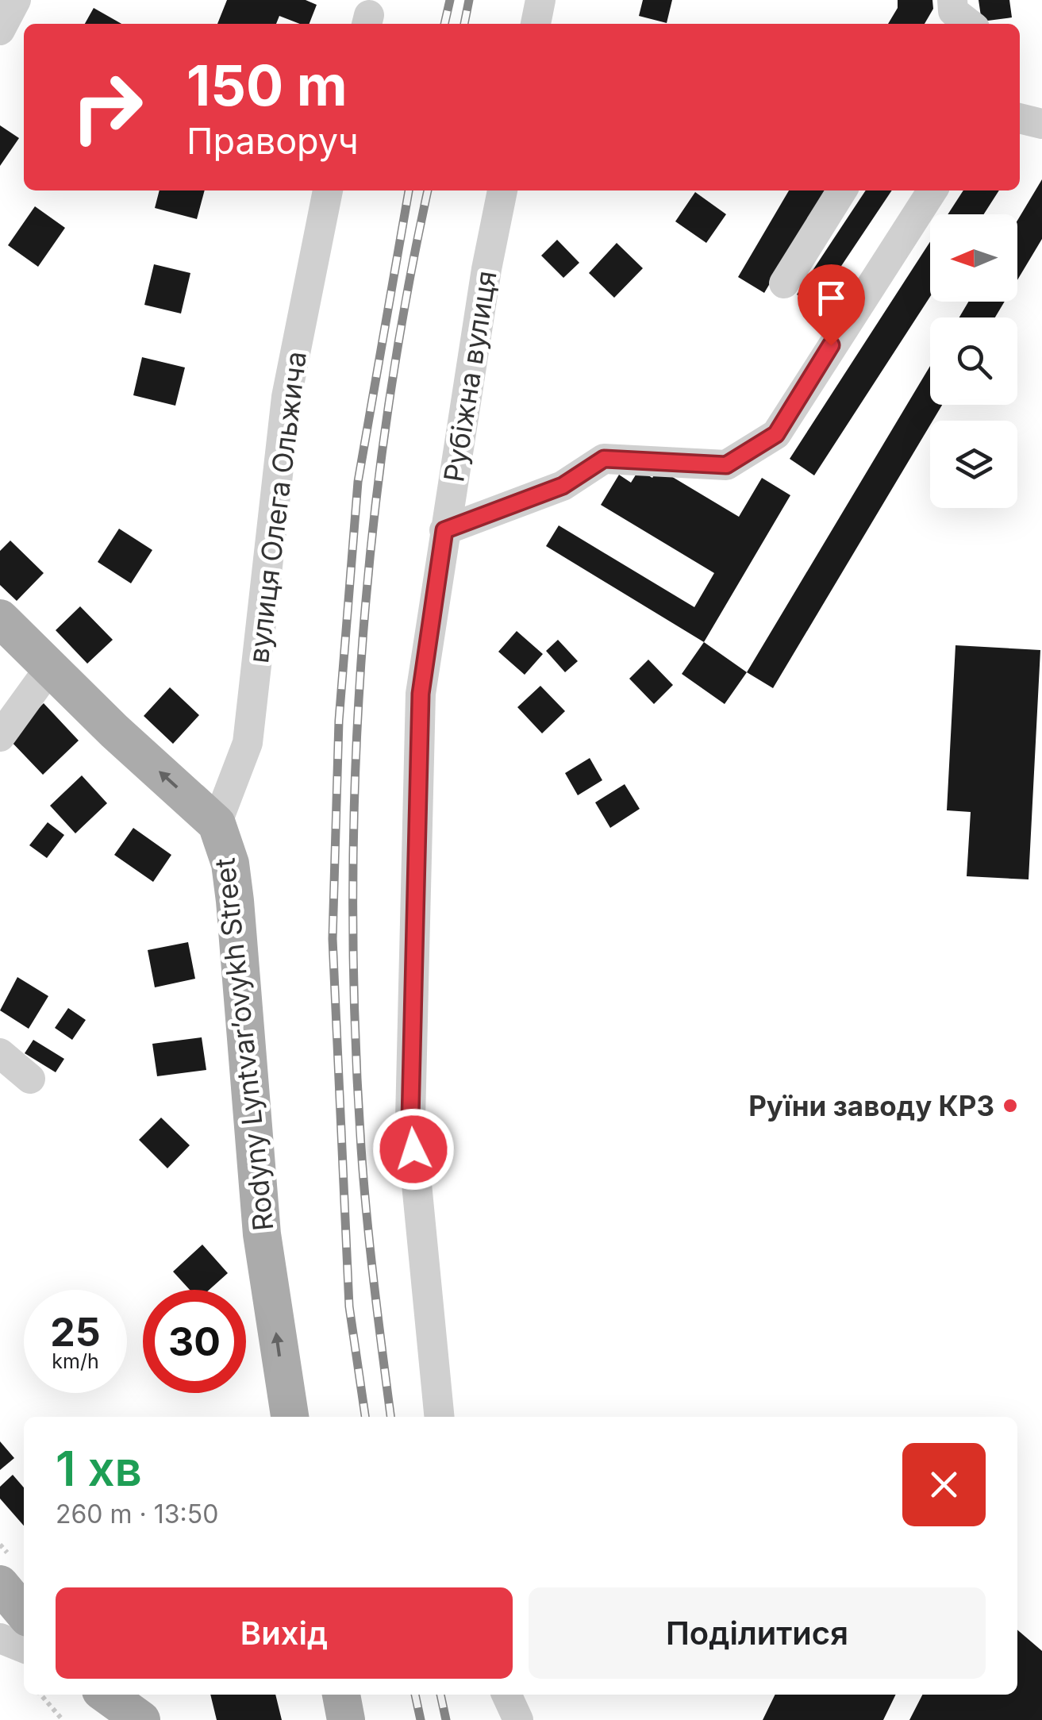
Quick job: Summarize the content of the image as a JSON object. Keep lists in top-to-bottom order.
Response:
{
  "streets": {
    "main road": ["Rodyny Lyntvar’ovykh Street"],
    "street": ["Рубіжна вулиця", "вулиця Олега Ольжича"]
  },
  "crossings": [
    ["вулиця Олега Ольжича", "Rodyny Lyntvar’ovykh Street"]
  ],
  "one_way": ["Rodyny Lyntvar’ovykh Street"],
  "places": ["Руїни заводу КРЗ"],
  "north": "left",
  "page": {
    "turn": ["150 m", "Праворуч"],
    "speed": "25 km/h",
    "limit": "30",
    "heading": ["1 хв", "260 m · 13:50"],
    "buttons": ["Вихід", "Поділитися"]
  }
}
